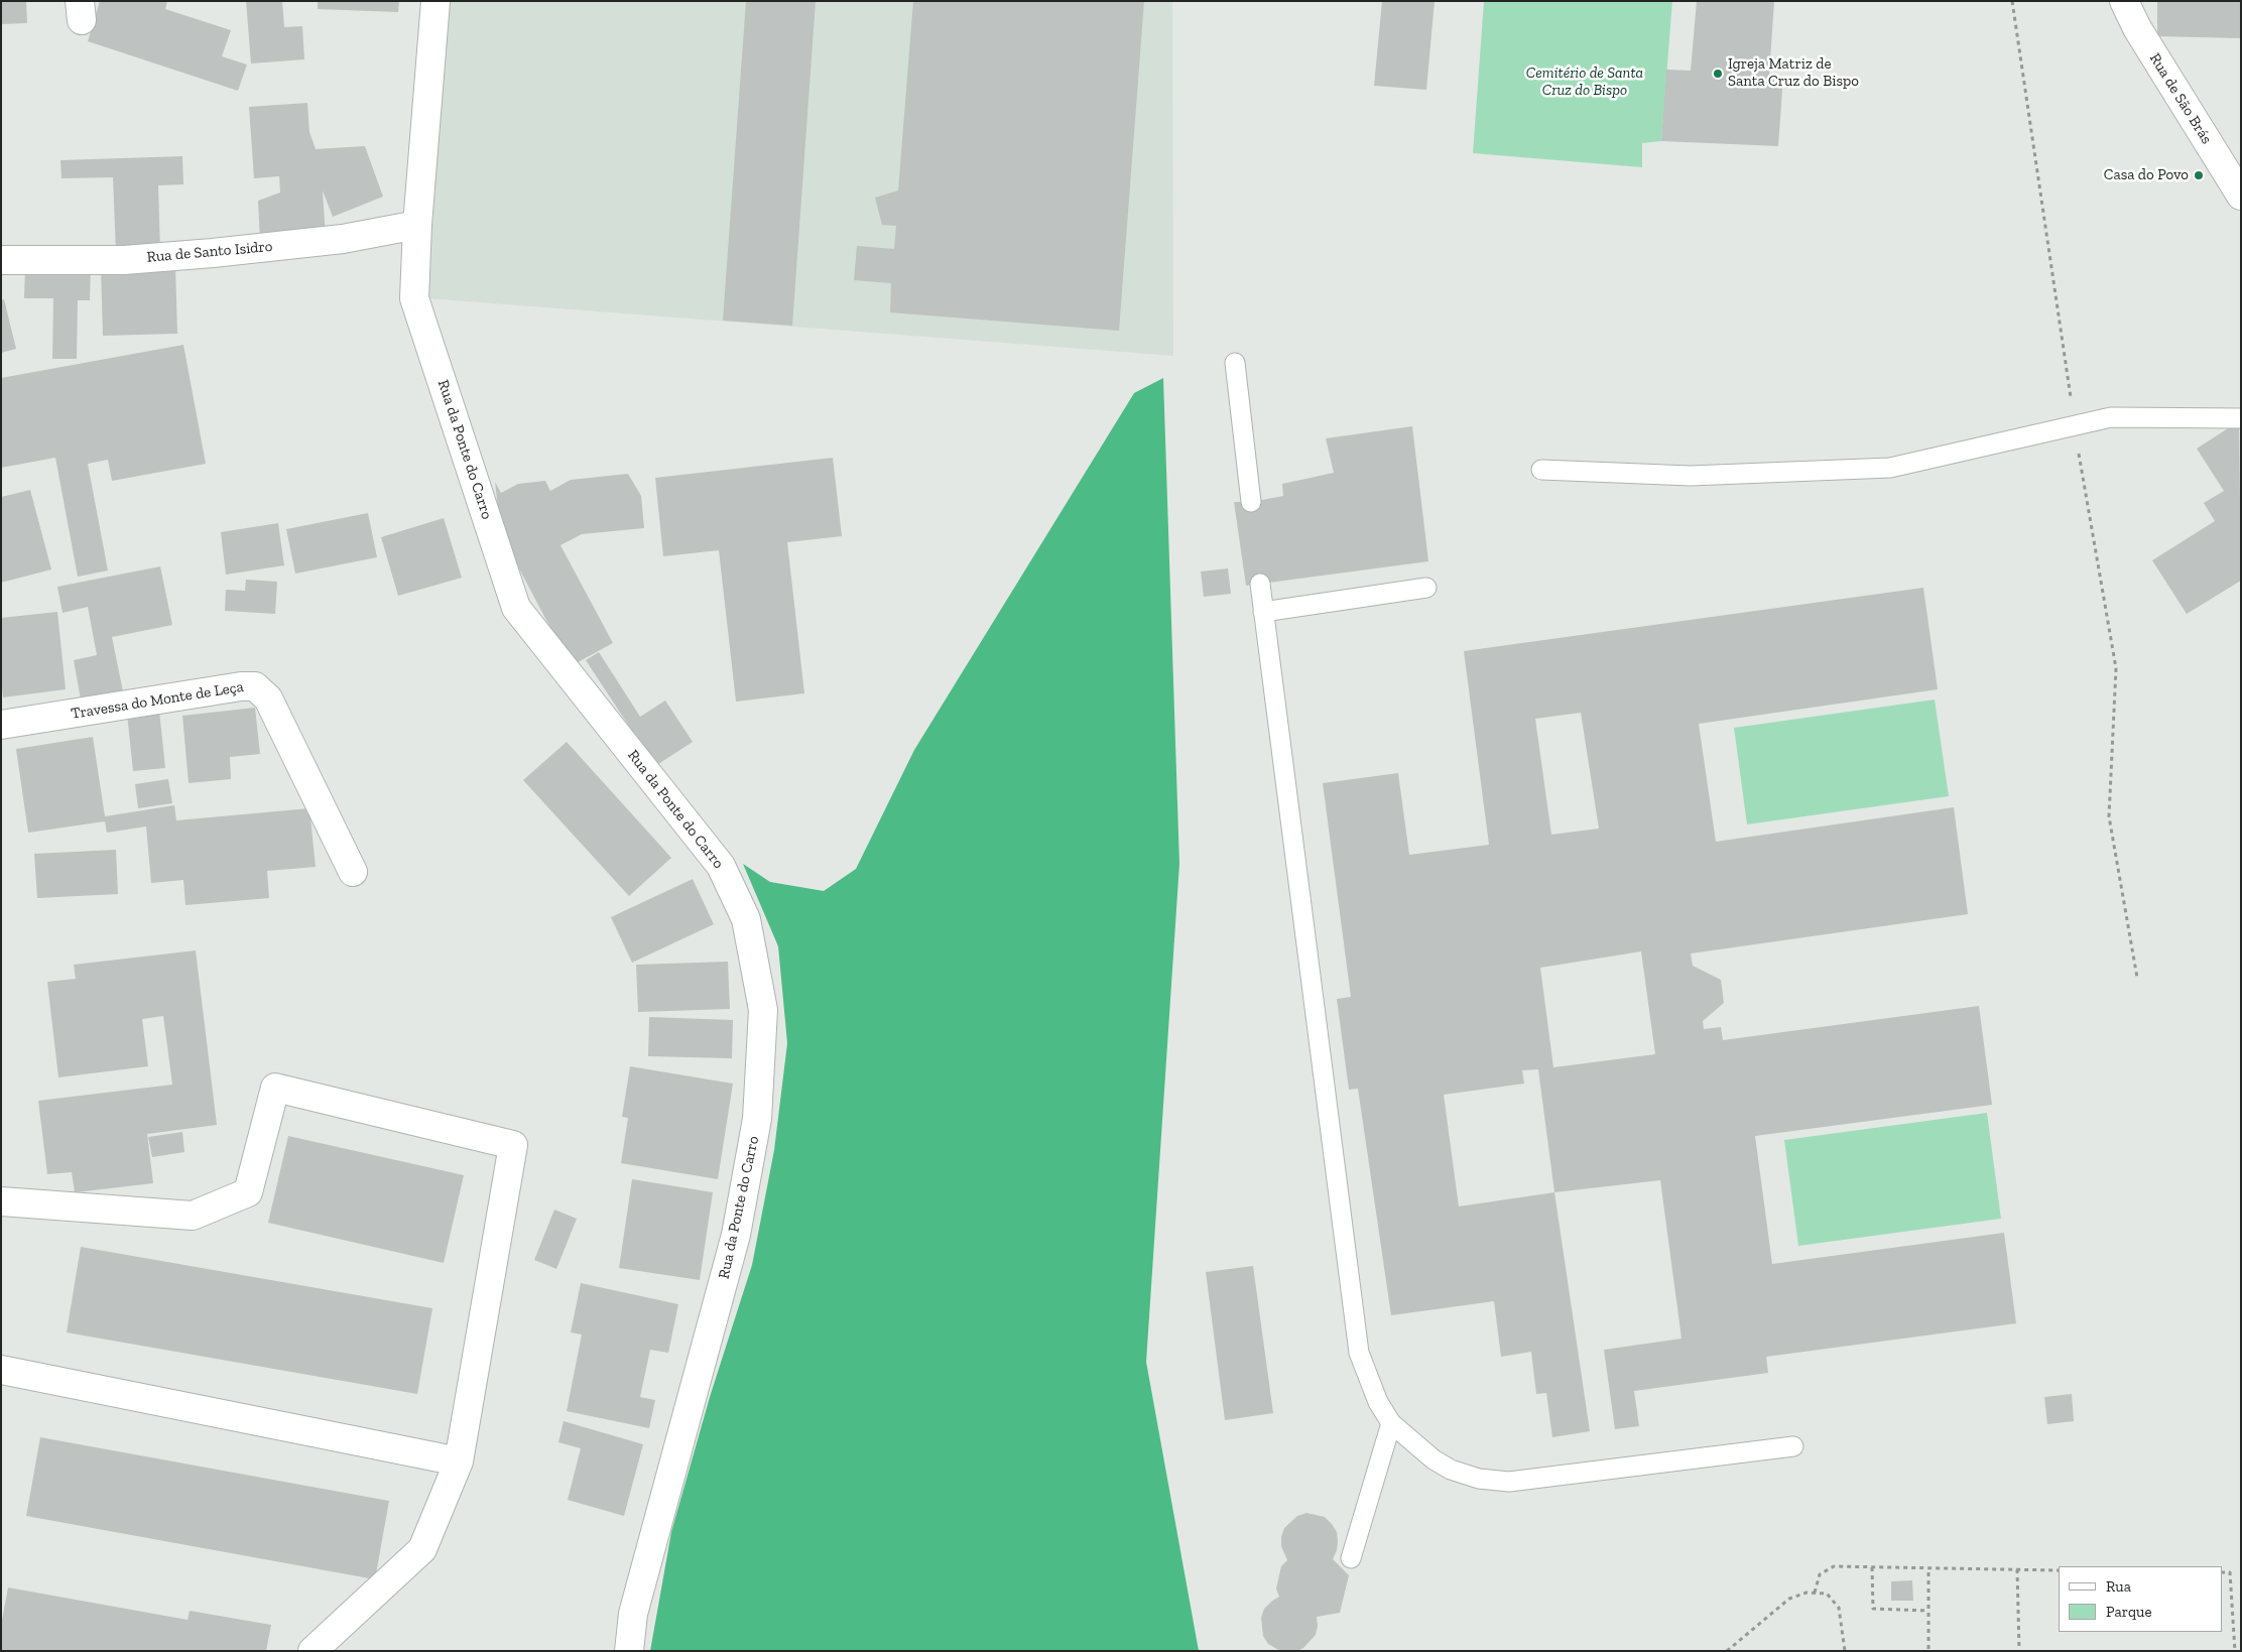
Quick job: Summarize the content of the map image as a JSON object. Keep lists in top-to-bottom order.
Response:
{
  "streets": {
    "street": [
      "Rua de São Brás",
      "Rua de Santo Isidro",
      "Rua da Ponte do Carro",
      "Travessa do Monte de Leça"
    ]
  },
  "crossings": [
    ["Rua de Santo Isidro", "Rua da Ponte do Carro"]
  ],
  "parks": ["Cemitério de Santa Cruz do Bispo"],
  "places": ["Igreja Matriz de Santa Cruz do Bispo", "Casa do Povo"],
  "legend": ["Rua", "Parque"]
}
